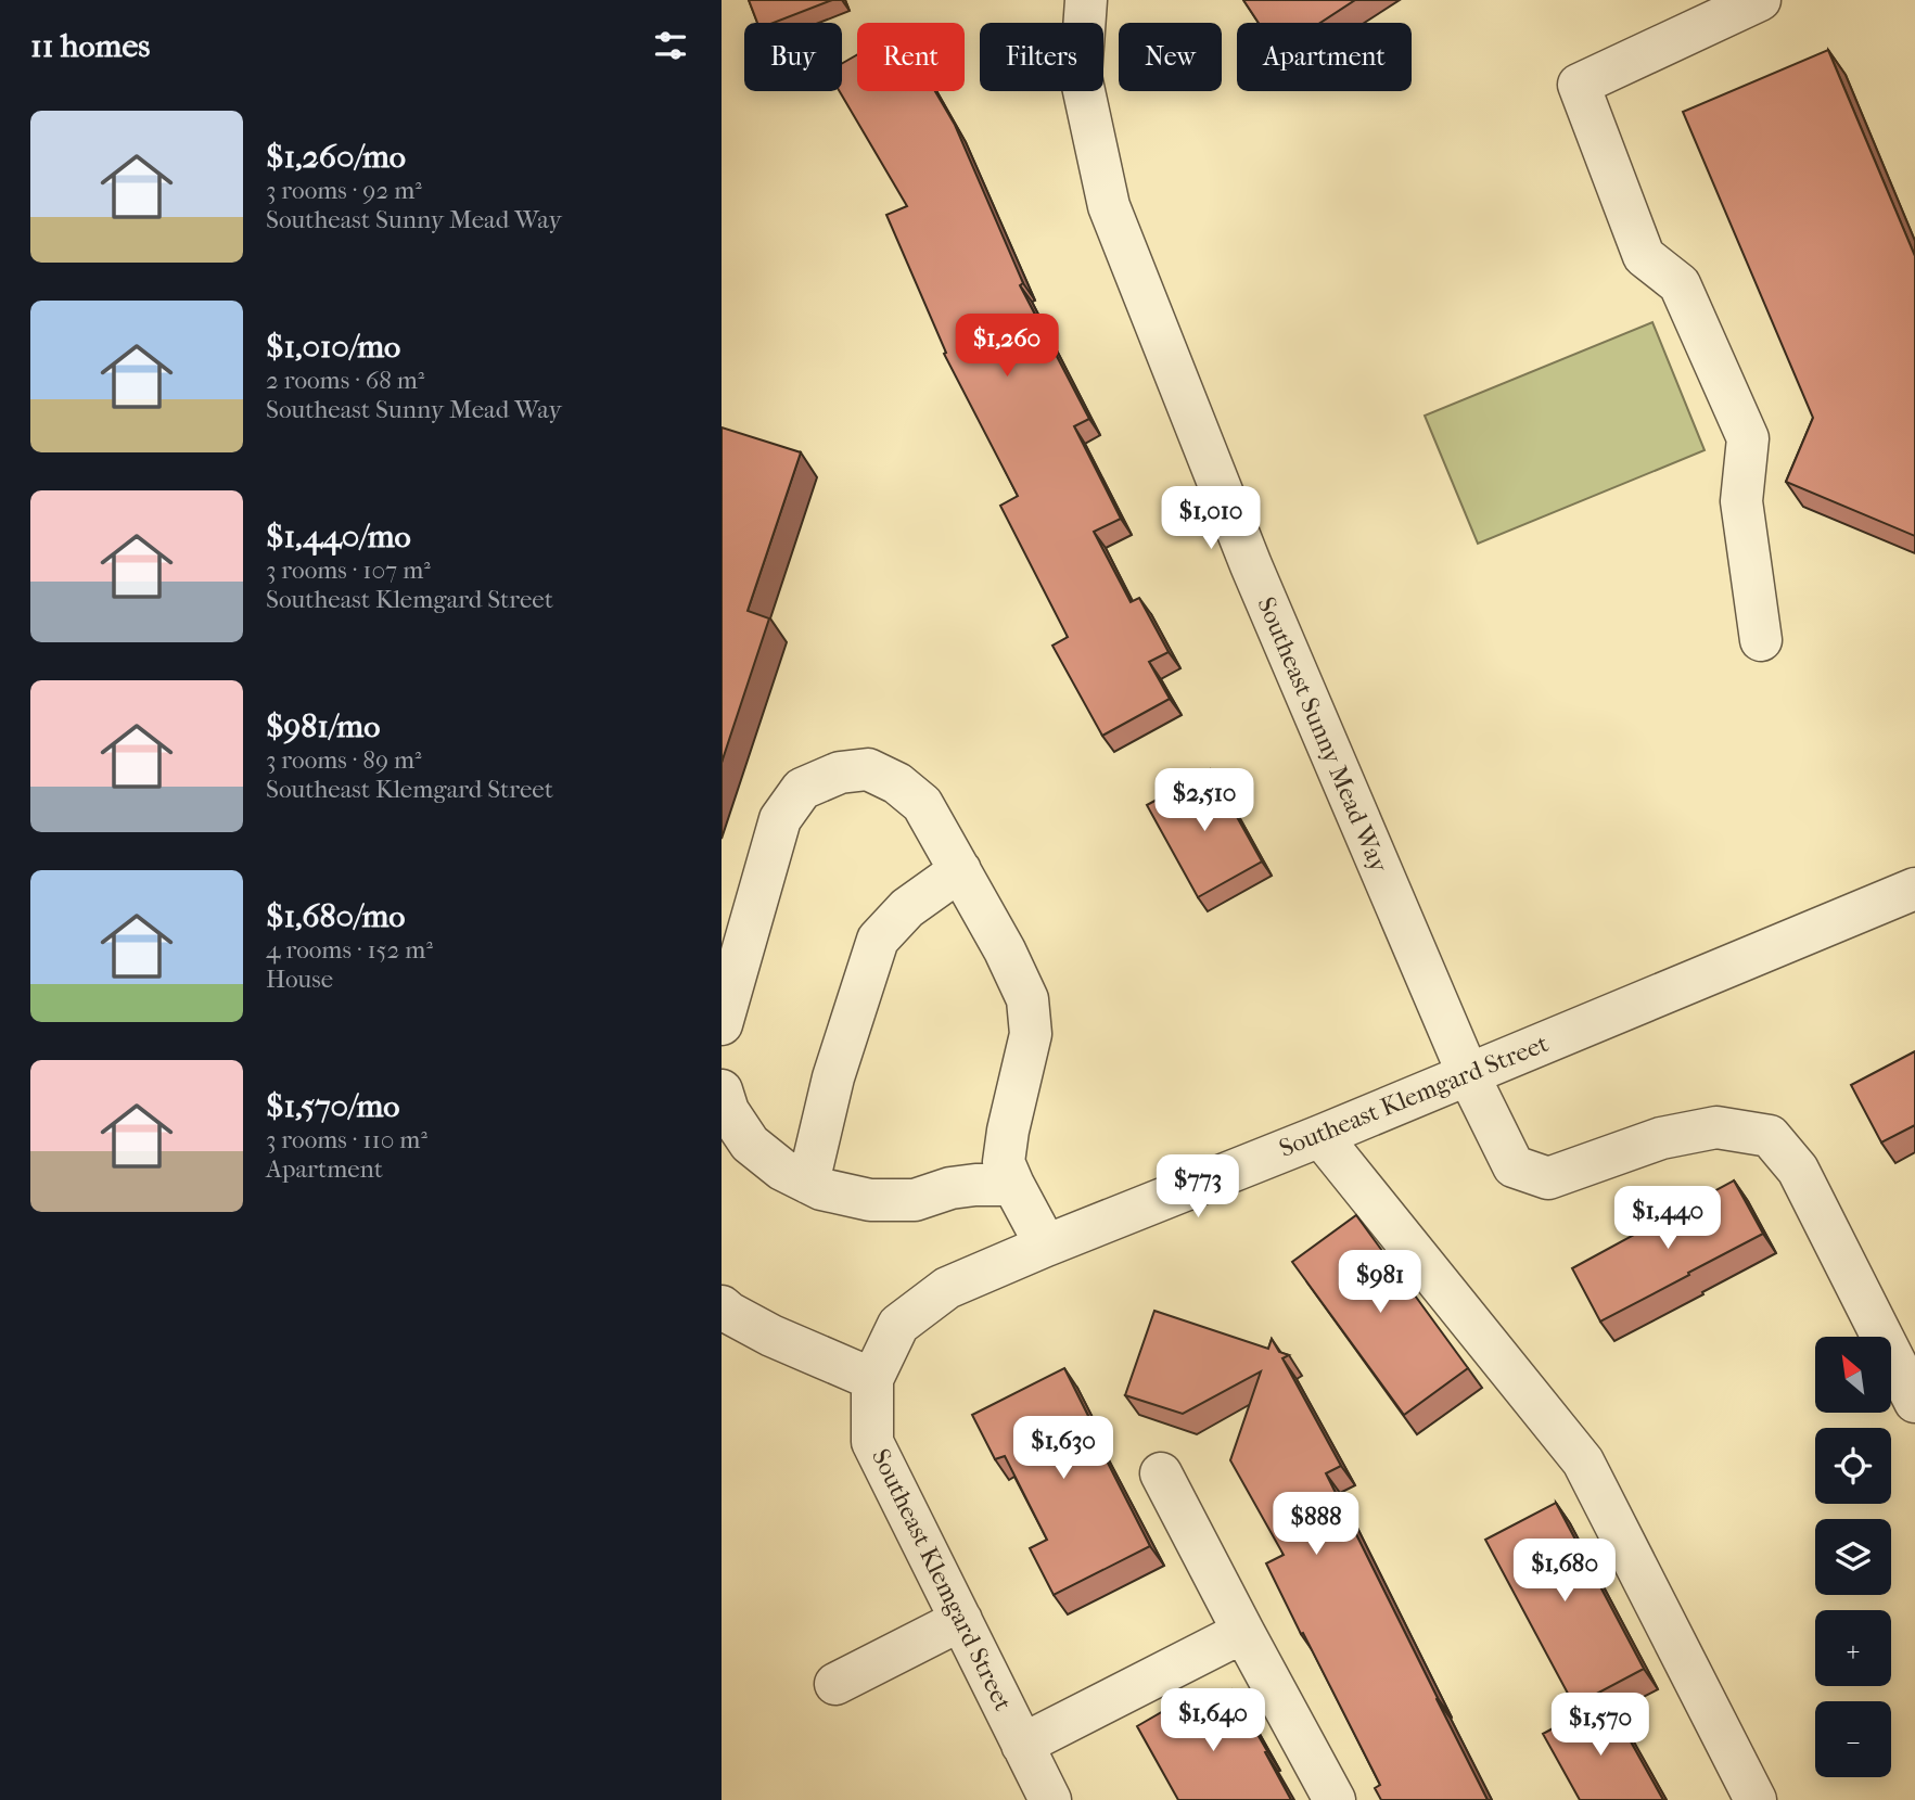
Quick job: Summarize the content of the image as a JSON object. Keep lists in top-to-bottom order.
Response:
{
  "streets": {
    "street": ["Southeast Sunny Mead Way", "Southeast Klemgard Street"]
  },
  "crossings": [
    ["Southeast Sunny Mead Way", "Southeast Klemgard Street"]
  ],
  "north": "top left",
  "page": {
    "heading": "11 homes",
    "chip": [
      "Buy",
      "Rent",
      "Filters",
      "New",
      "Apartment"
    ],
    "list": [
      {
        "name": "$1,260/mo",
        "note": "3 rooms · 92 m² · Southeast Sunny Mead Way"
      },
      {
        "name": "$1,010/mo",
        "note": "2 rooms · 68 m² · Southeast Sunny Mead Way"
      },
      {
        "name": "$1,440/mo",
        "note": "3 rooms · 107 m² · Southeast Klemgard Street"
      },
      {
        "name": "$981/mo",
        "note": "3 rooms · 89 m² · Southeast Klemgard Street"
      },
      {
        "name": "$1,680/mo",
        "note": "4 rooms · 152 m² · House"
      },
      {
        "name": "$1,570/mo",
        "note": "3 rooms · 110 m² · Apartment"
      }
    ],
    "price": [
      "$1,260",
      "$1,010",
      "$2,510",
      "$773",
      "$1,440",
      "$981",
      "$1,630",
      "$888",
      "$1,680",
      "$1,640",
      "$1,570"
    ],
    "map_buttons": ["+", "−"]
  }
}
